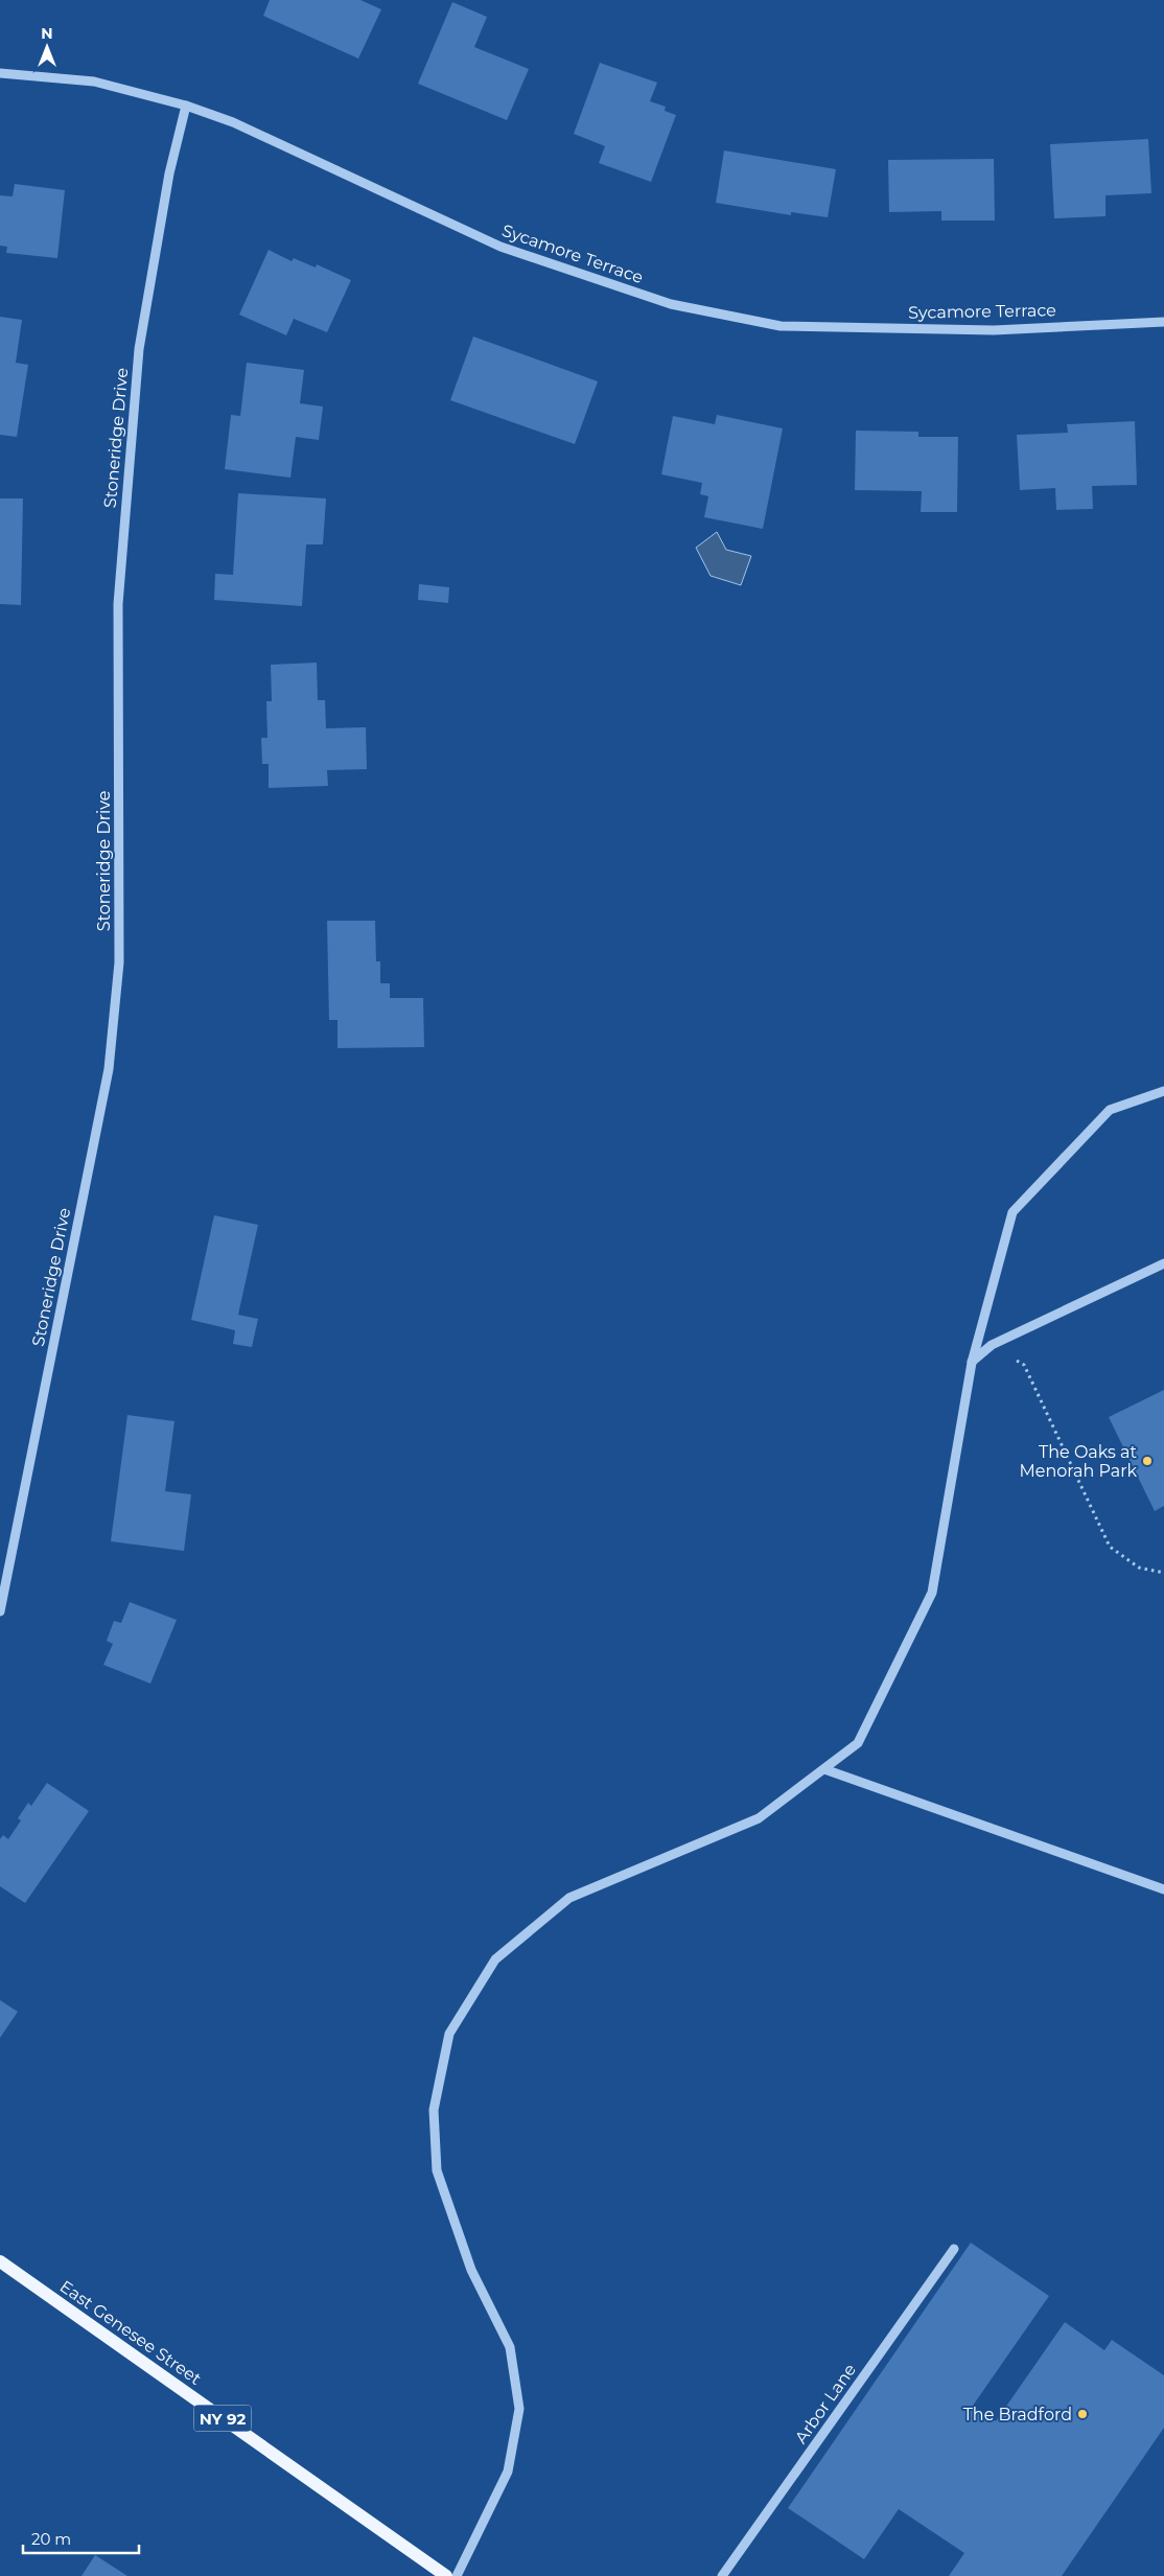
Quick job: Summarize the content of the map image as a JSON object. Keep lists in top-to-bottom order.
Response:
{
  "streets": {
    "main road": ["East Genesee Street", "NY 92"],
    "street": ["Sycamore Terrace", "Stoneridge Drive", "Arbor Lane"]
  },
  "crossings": [
    ["Sycamore Terrace", "Stoneridge Drive"]
  ],
  "places": ["The Oaks at Menorah Park", "The Bradford"],
  "scale_bar": "20 m",
  "north": "top"
}
